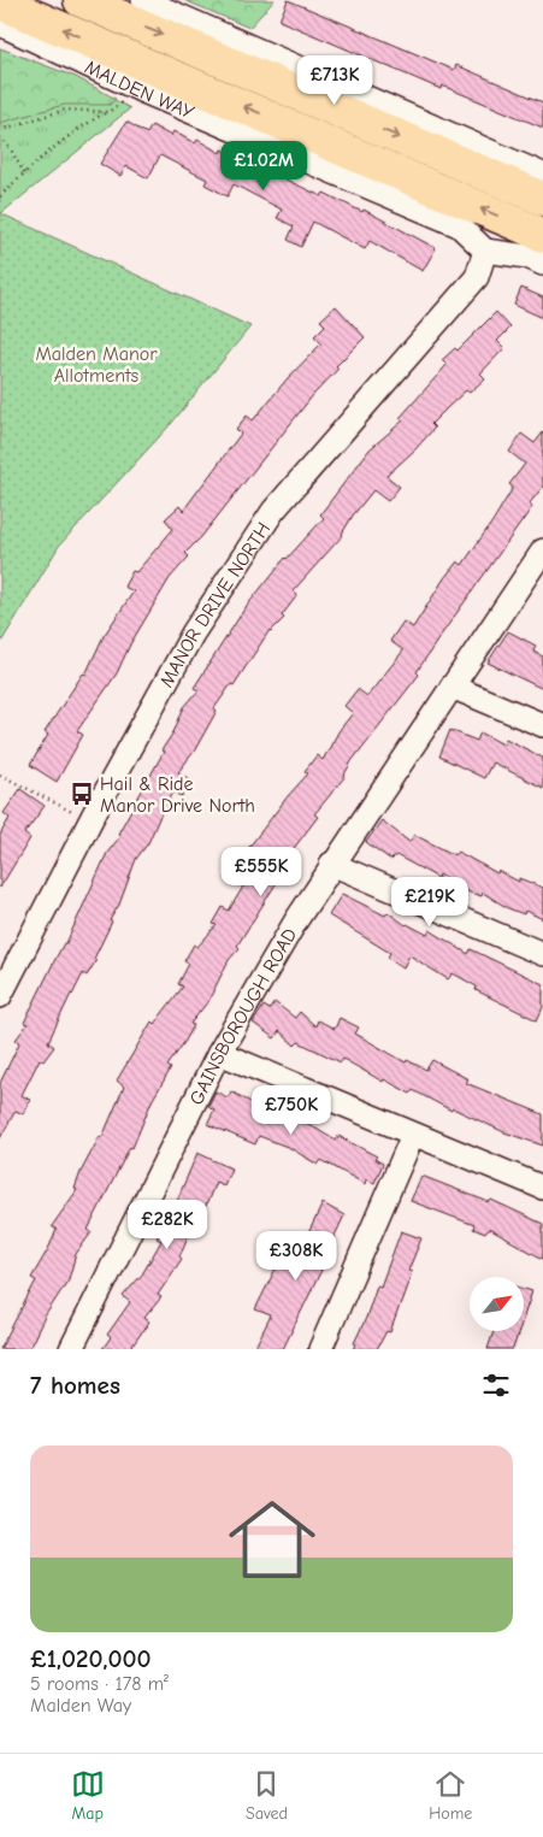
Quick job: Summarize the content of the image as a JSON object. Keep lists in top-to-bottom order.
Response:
{
  "streets": {
    "highway": ["MALDEN WAY"],
    "street": ["MANOR DRIVE NORTH", "GAINSBOROUGH ROAD"]
  },
  "crossings": [
    ["MALDEN WAY", "MANOR DRIVE NORTH"]
  ],
  "parks": ["Malden Manor Allotments"],
  "places": {
    "bus stop": ["Hail & Ride Manor Drive North"]
  },
  "north": "top right",
  "page": {
    "price": [
      "£713K",
      "£1.02M",
      "£555K",
      "£219K",
      "£750K",
      "£282K",
      "£308K"
    ],
    "heading": "7 homes",
    "list": [
      {
        "name": "£1,020,000",
        "note": "5 rooms · 178 m² · Malden Way"
      }
    ],
    "tabs": ["Map", "Saved", "Home"]
  }
}
